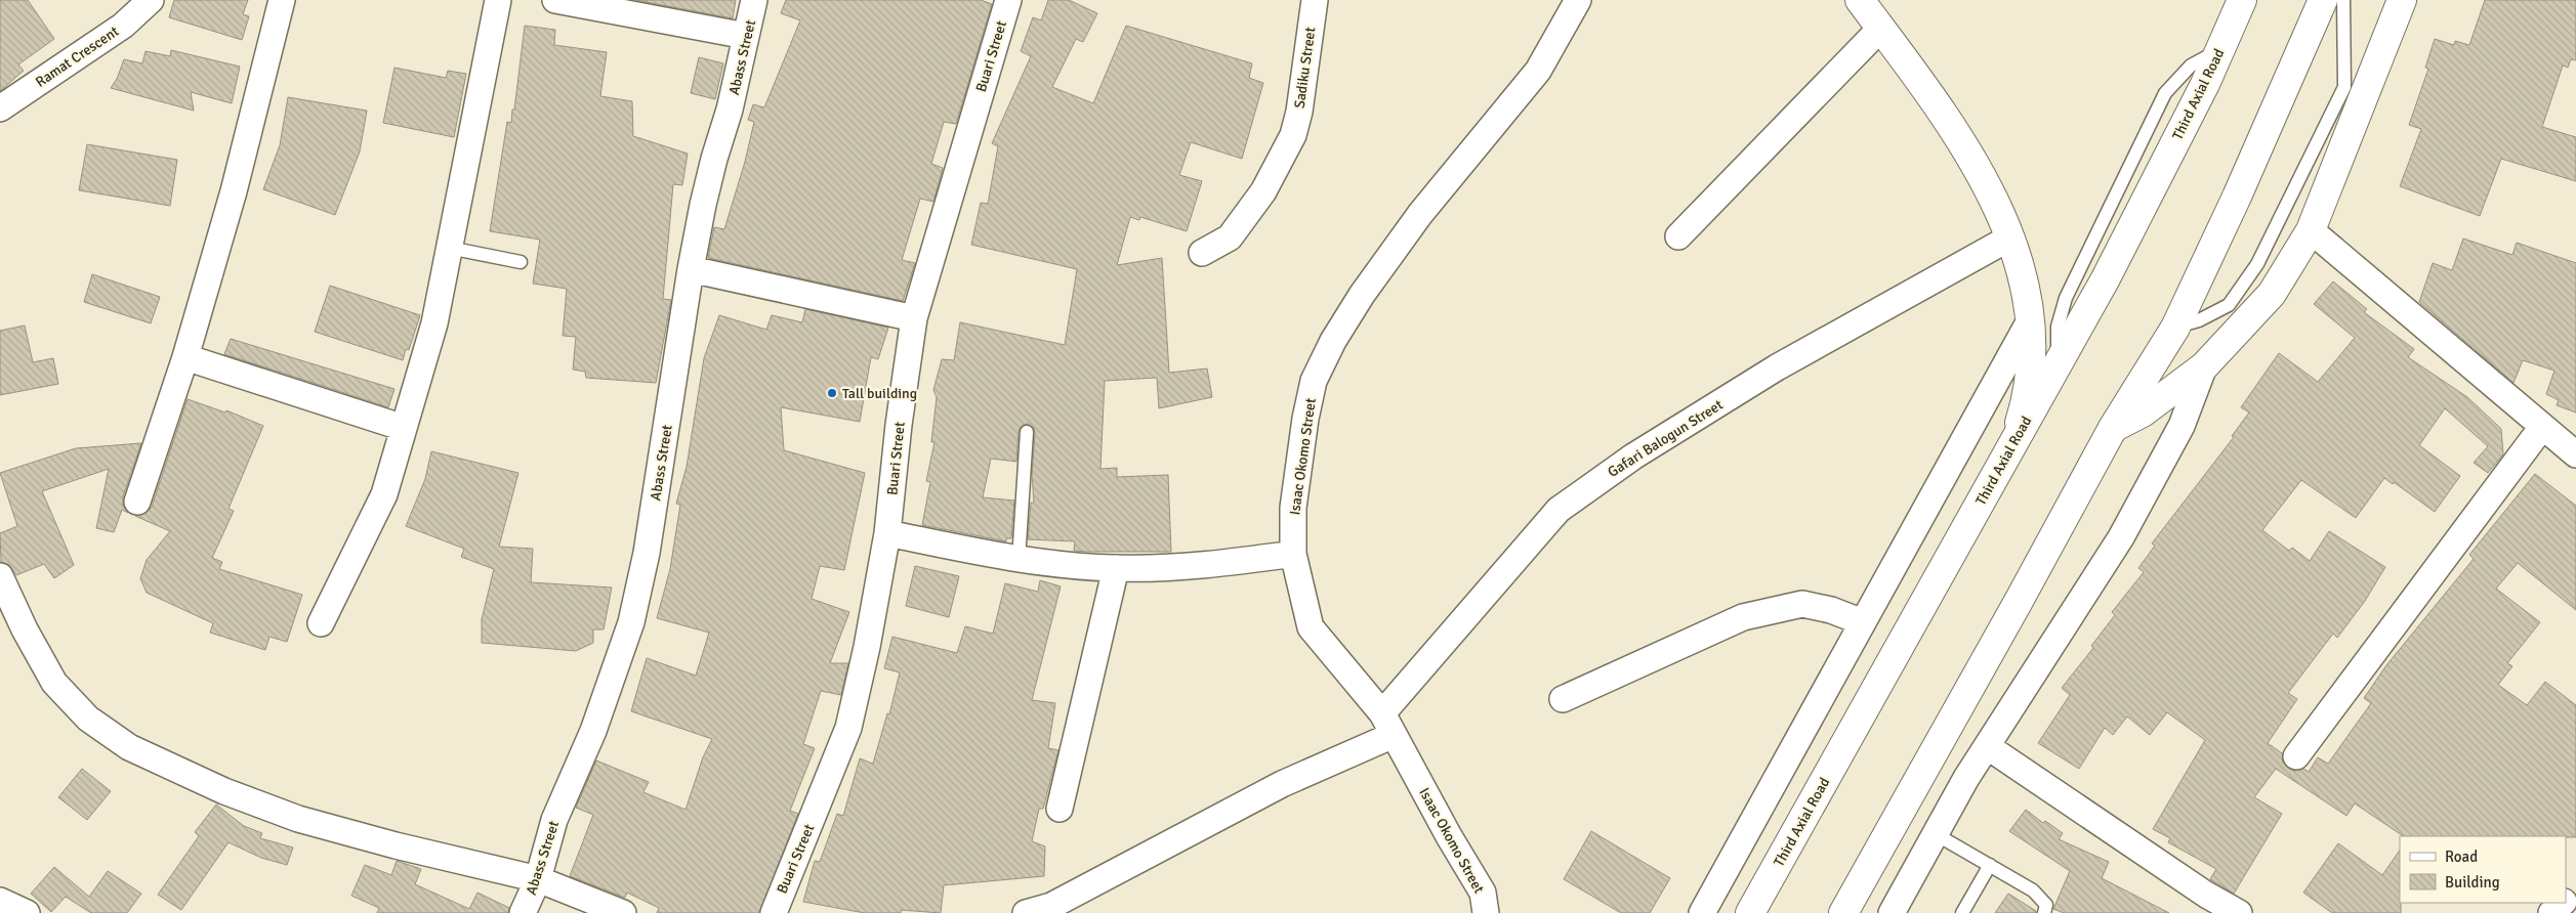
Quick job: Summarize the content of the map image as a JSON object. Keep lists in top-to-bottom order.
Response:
{
  "streets": {
    "main road": ["Third Axial Road"],
    "street": [
      "Ramat Crescent",
      "Buari Street",
      "Abass Street",
      "Sadiku Street",
      "Gafari Balogun Street",
      "Isaac Okomo Street"
    ]
  },
  "crossings": [
    ["Gafari Balogun Street", "Isaac Okomo Street"]
  ],
  "places": ["Tall building"],
  "legend": ["Road", "Building"]
}
